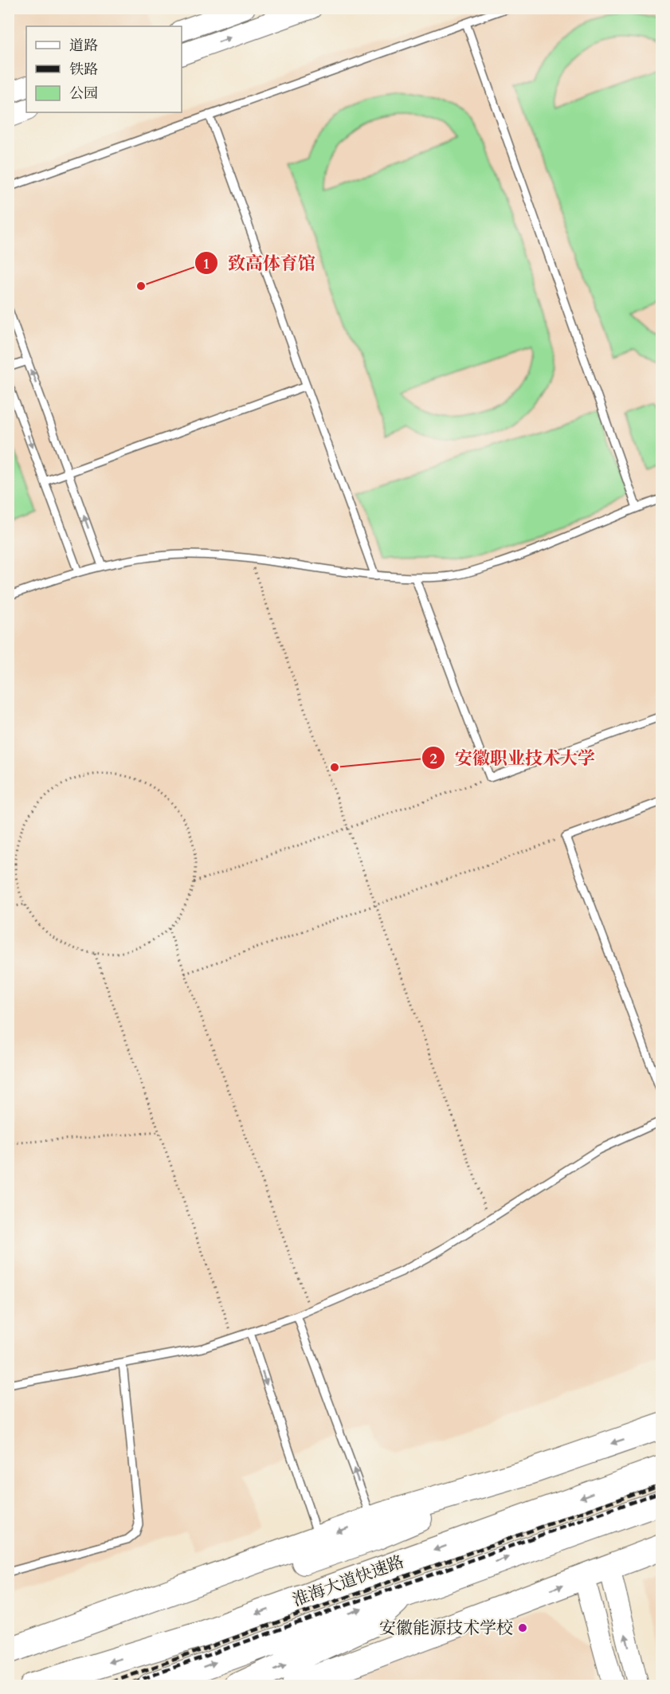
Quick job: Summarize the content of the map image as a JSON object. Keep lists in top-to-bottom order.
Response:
{
  "streets": {
    "highway": ["淮海大道快速路"]
  },
  "places": ["致高体育馆", "安徽职业技术大学", "安徽能源技术学校"],
  "legend": ["道路", "铁路", "公园"]
}
